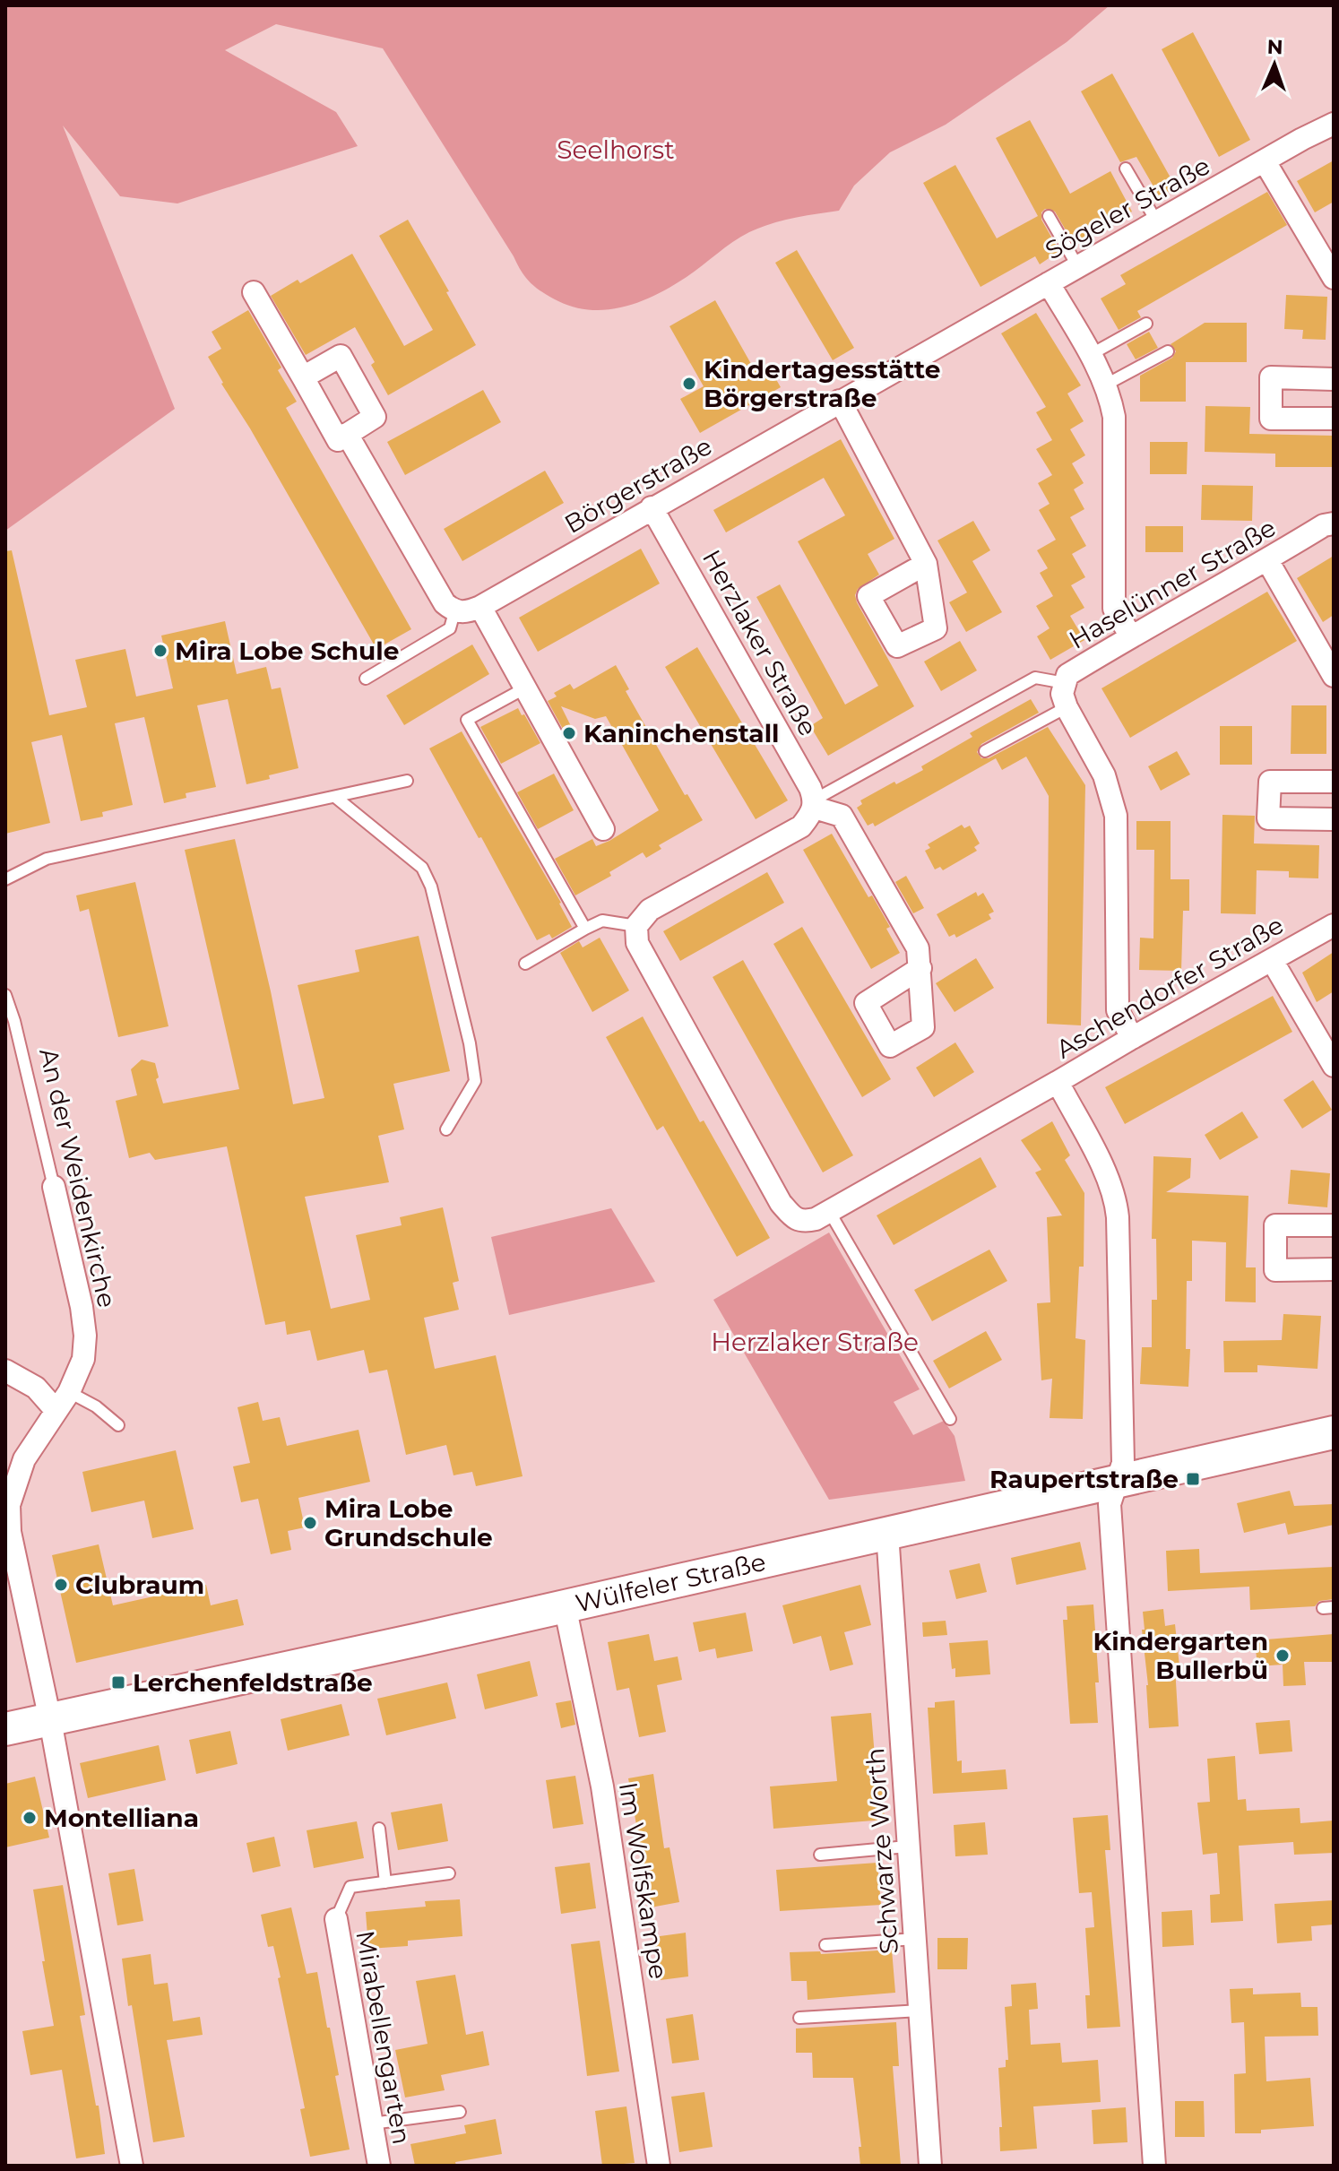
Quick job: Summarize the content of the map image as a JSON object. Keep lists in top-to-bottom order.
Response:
{
  "streets": {
    "main road": ["Wülfeler Straße"],
    "street": [
      "Sögeler Straße",
      "Börgerstraße",
      "Haselünner Straße",
      "Herzlaker Straße",
      "Aschendorfer Straße",
      "An der Weidenkirche",
      "Schwarze Worth",
      "Im Wolfskampe",
      "Mirabellengarten"
    ]
  },
  "crossings": [
    ["Sögeler Straße", "Börgerstraße"],
    ["Sögeler Straße", "Haselünner Straße"],
    ["Börgerstraße", "Herzlaker Straße"],
    ["Haselünner Straße", "Aschendorfer Straße"],
    ["Aschendorfer Straße", "Wülfeler Straße"],
    ["An der Weidenkirche", "Wülfeler Straße"],
    ["Wülfeler Straße", "Schwarze Worth"],
    ["Wülfeler Straße", "Im Wolfskampe"]
  ],
  "parks": ["Seelhorst", "Herzlaker Straße"],
  "places": {
    "other": [
      "Kindertagesstätte Börgerstraße",
      "Mira Lobe Schule",
      "Kaninchenstall",
      "Mira Lobe Grundschule",
      "Clubraum",
      "Kindergarten Bullerbü",
      "Montelliana"
    ],
    "transit": ["Raupertstraße", "Lerchenfeldstraße"]
  },
  "north": "top"
}
